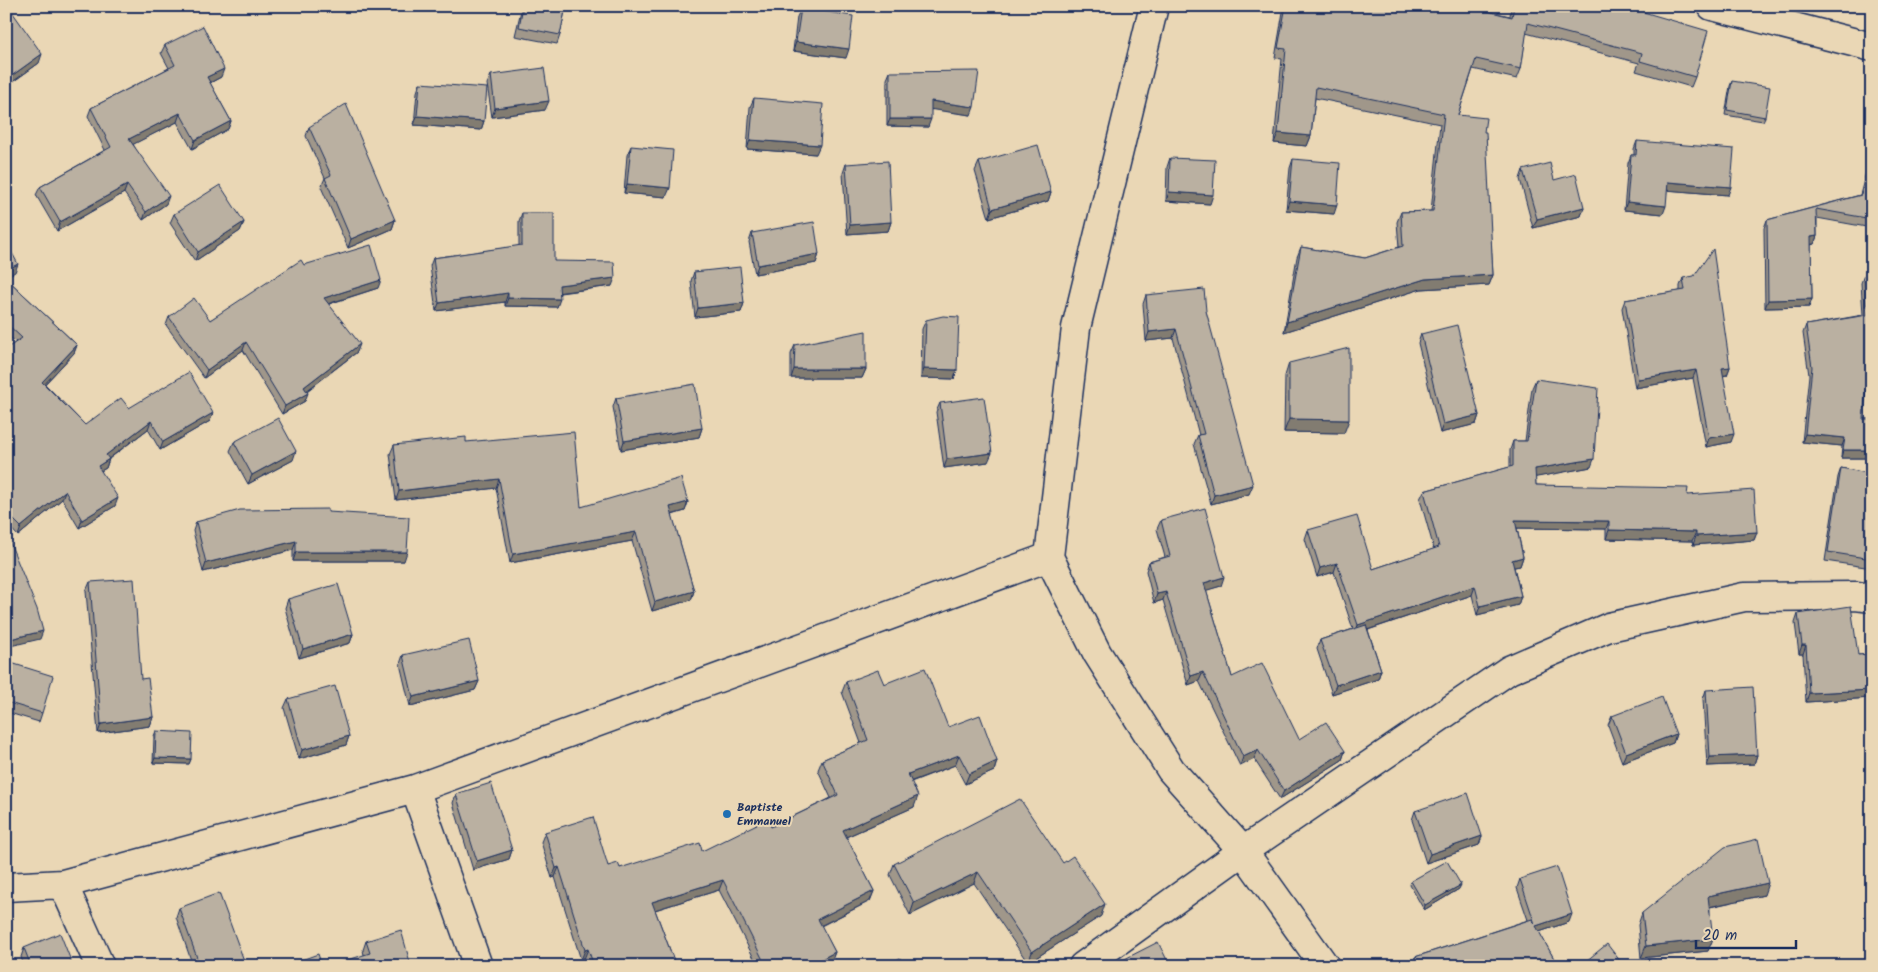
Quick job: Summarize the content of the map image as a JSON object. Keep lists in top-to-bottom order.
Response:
{
  "places": ["Baptiste Emmanuel"],
  "scale_bar": "20 m"
}
